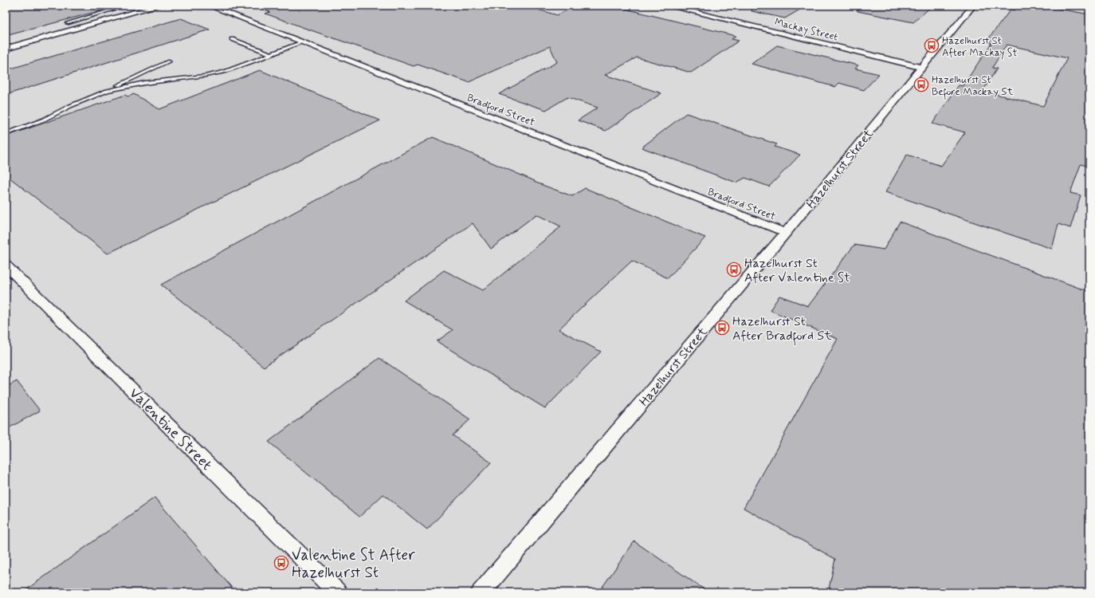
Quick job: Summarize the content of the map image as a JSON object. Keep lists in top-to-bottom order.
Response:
{
  "streets": {
    "street": [
      "Mackay Street",
      "Bradford Street",
      "Hazelhurst Street",
      "Valentine Street"
    ]
  },
  "crossings": [
    ["Mackay Street", "Hazelhurst Street"],
    ["Bradford Street", "Hazelhurst Street"]
  ],
  "places": {
    "bus stop": [
      "Hazelhurst St After Mackay St",
      "Hazelhurst St Before Mackay St",
      "Hazelhurst St After Valentine St",
      "Hazelhurst St After Bradford St",
      "Valentine St After Hazelhurst St"
    ]
  }
}
